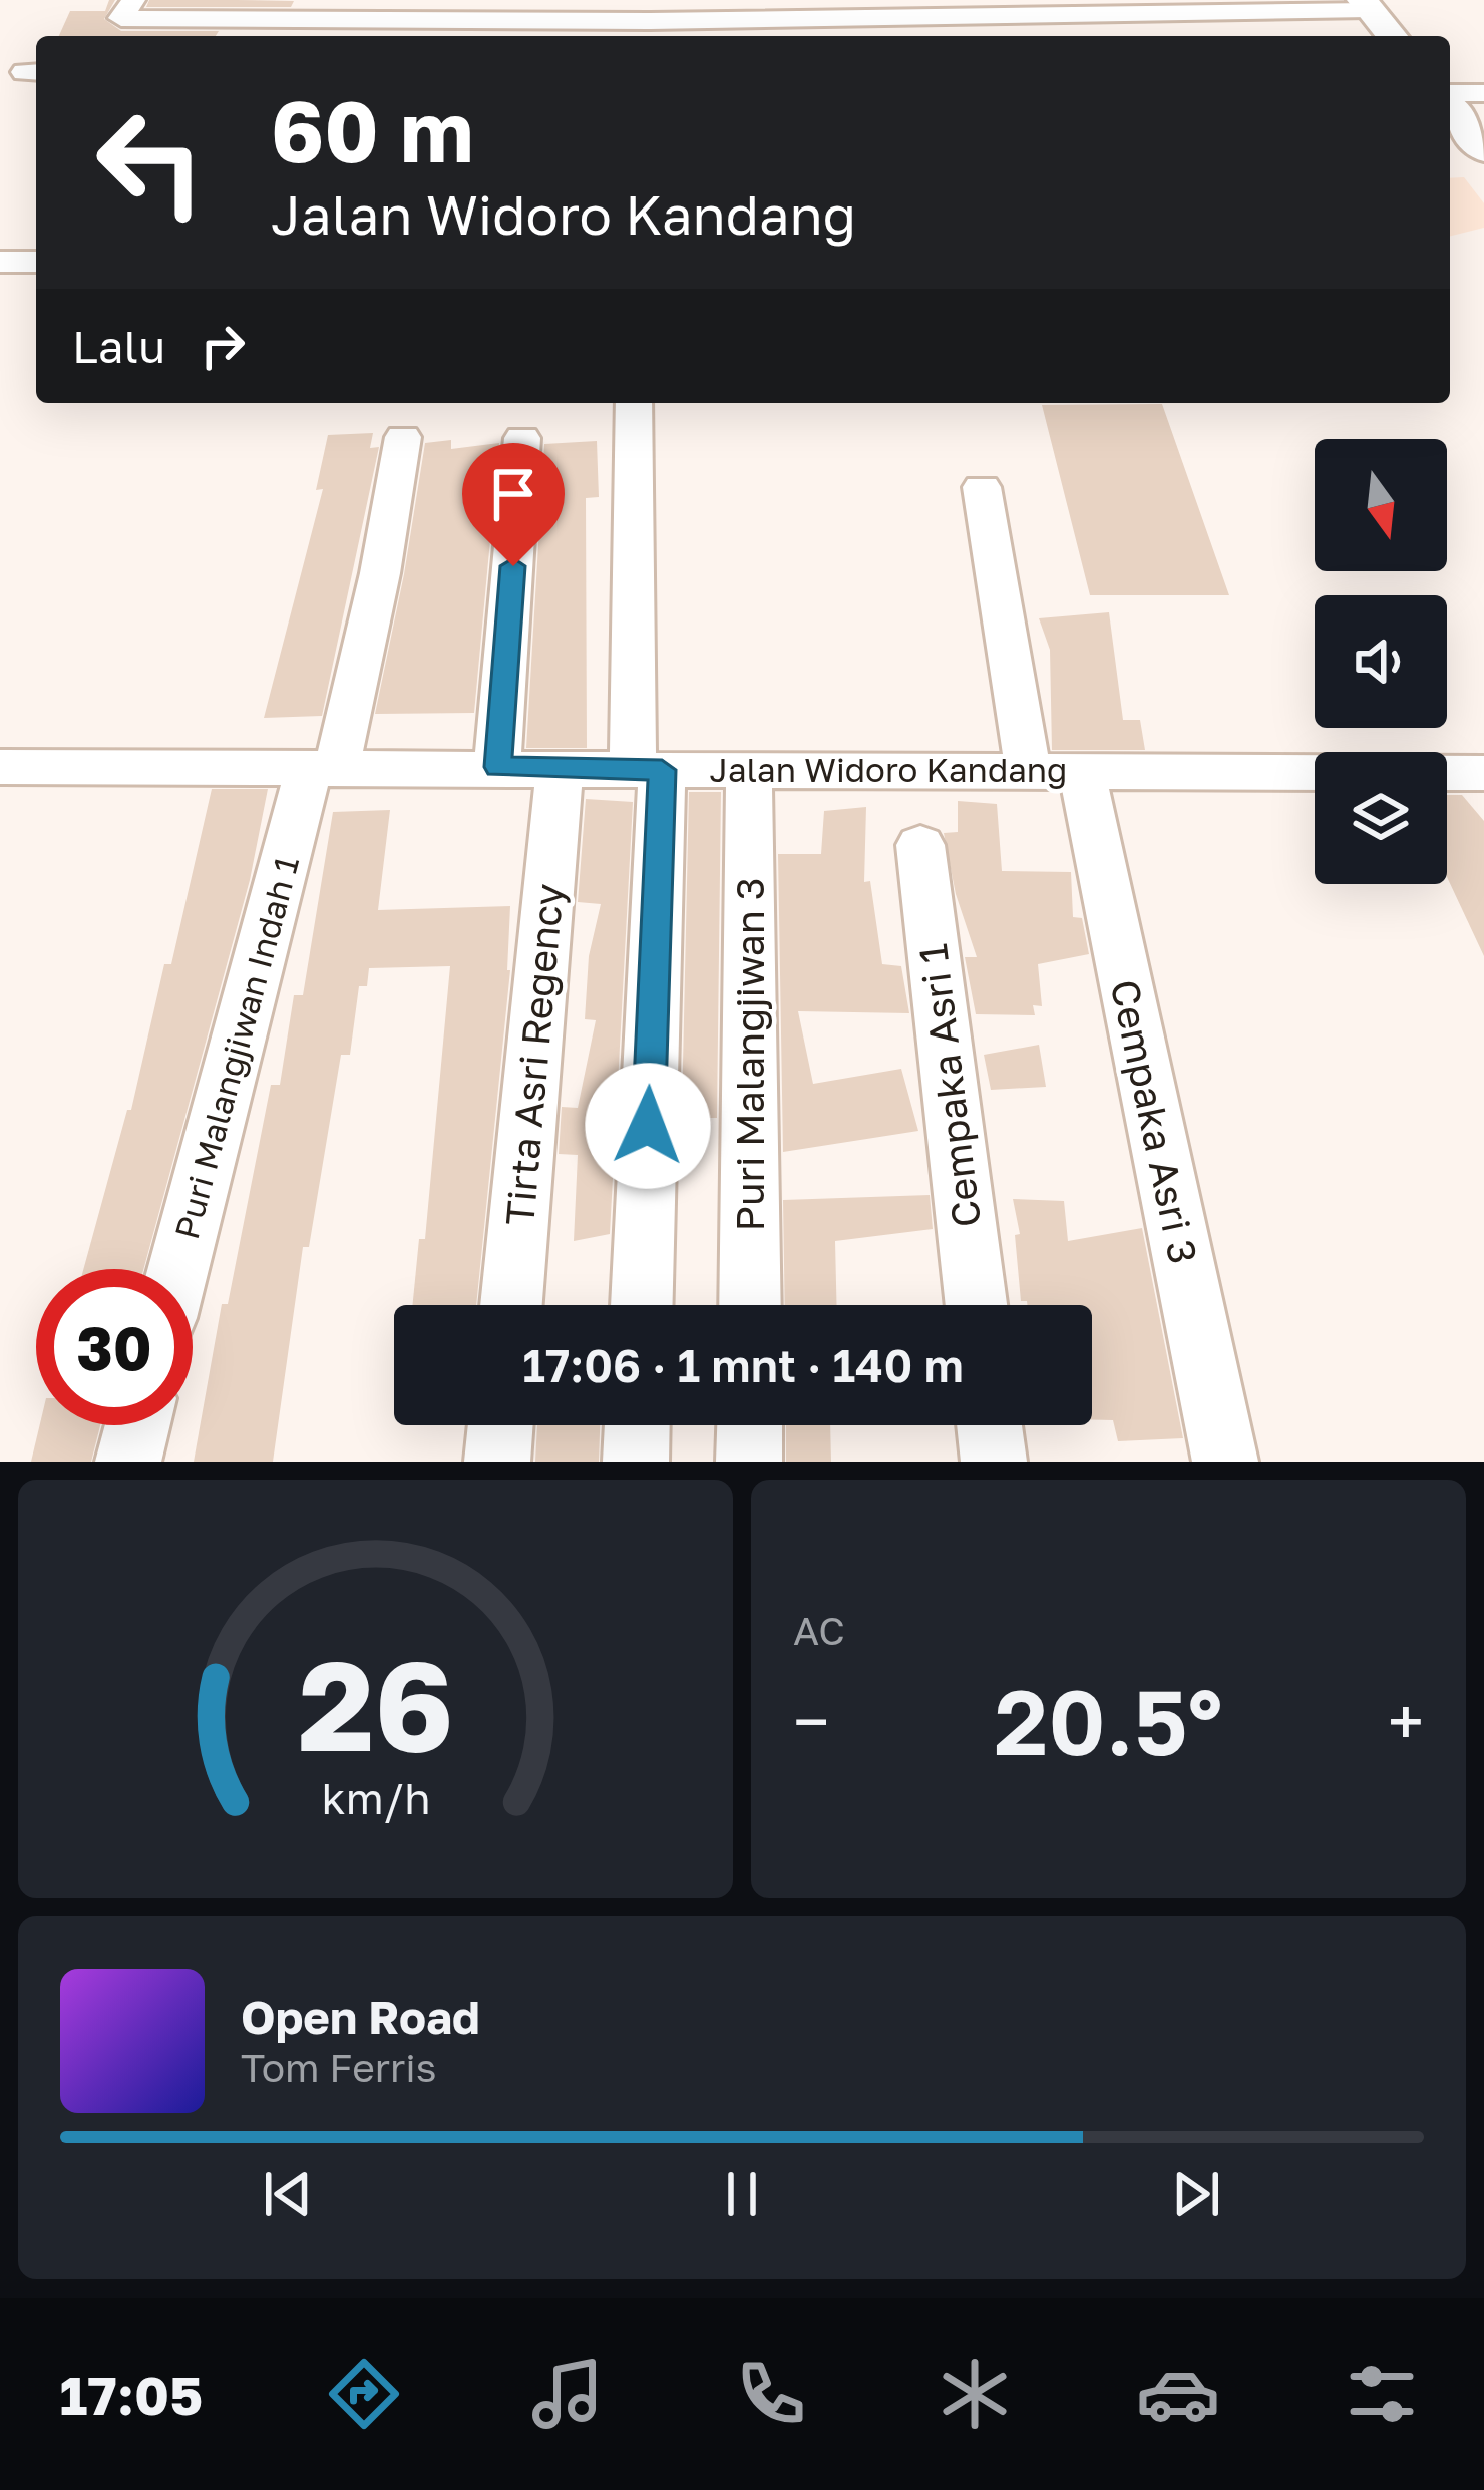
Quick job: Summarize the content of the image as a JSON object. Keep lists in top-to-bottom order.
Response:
{
  "streets": {
    "street": [
      "Jalan Widoro Kandang",
      "Puri Malangjiwan Indah 1",
      "Tirta Asri Regency",
      "Puri Malangjiwan 3",
      "Cempaka Asri 1",
      "Cempaka Asri 3"
    ]
  },
  "crossings": [
    ["Jalan Widoro Kandang", "Puri Malangjiwan Indah 1"]
  ],
  "north": "bottom",
  "page": {
    "turn": ["60 m", "Jalan Widoro Kandang"],
    "then": "Lalu",
    "limit": "30",
    "trip": "17:06 · 1 mnt · 140 m",
    "tile": "AC",
    "heat": ["−", "20.5°", "+"],
    "song": ["Open Road", "Tom Ferris"],
    "tabs": "17:05",
    "gauge": ["26", "km/h"]
  }
}
